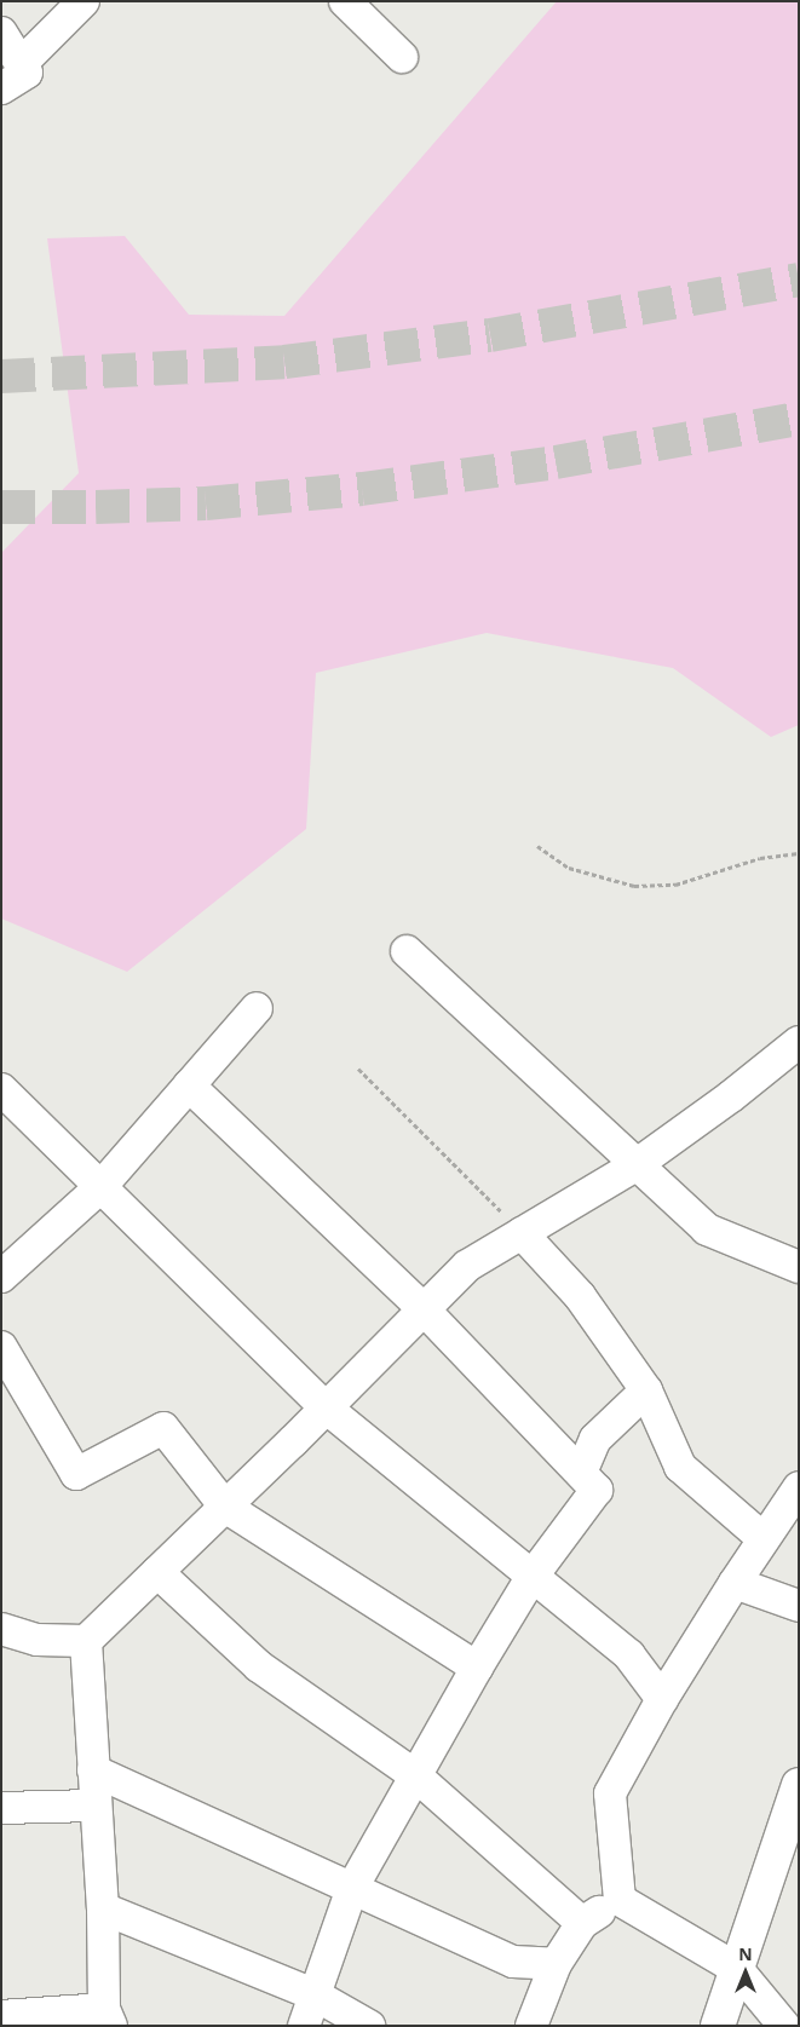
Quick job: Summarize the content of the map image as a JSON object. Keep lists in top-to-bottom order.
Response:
{
  "north": "top"
}
